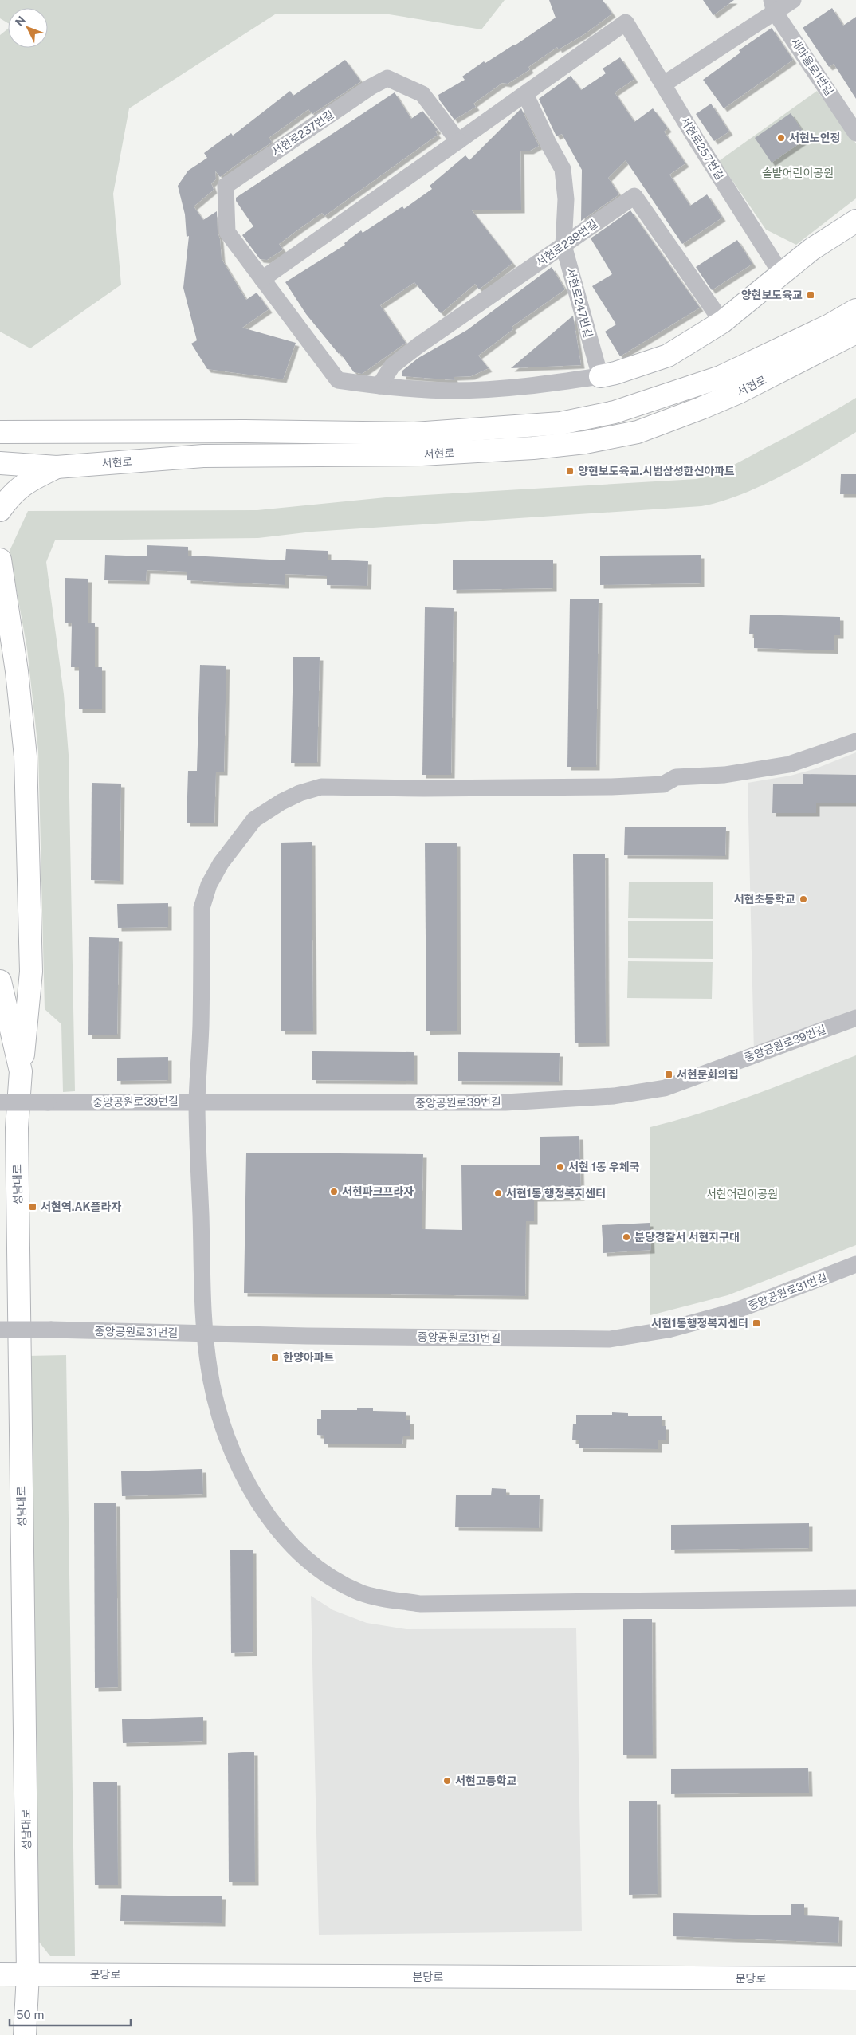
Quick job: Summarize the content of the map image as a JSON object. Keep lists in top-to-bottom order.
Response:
{
  "streets": {
    "main road": ["서현로", "성남대로", "분당로"],
    "street": [
      "새마을로1번길",
      "서현로237번길",
      "서현로257번길",
      "서현로239번길",
      "서현로247번길",
      "중앙공원로39번길",
      "중앙공원로31번길"
    ]
  },
  "crossings": [
    ["서현로237번길", "서현로239번길"],
    ["서현로257번길", "서현로247번길"],
    ["서현로239번길", "서현로247번길"],
    ["성남대로", "분당로"]
  ],
  "parks": ["솔밭어린이공원", "서현어린이공원"],
  "places": {
    "other": [
      "서현노인정",
      "서현초등학교",
      "서현 1동 우체국",
      "서현파크프라자",
      "서현1동 행정복지센터",
      "분당경찰서 서현지구대",
      "서현고등학교"
    ],
    "transit": [
      "양현보도육교",
      "양현보도육교.시범삼성한신아파트",
      "서현문화의집",
      "서현역.AK플라자",
      "서현1동행정복지센터",
      "한양아파트"
    ]
  },
  "scale_bar": "50 m",
  "north": "top left"
}
